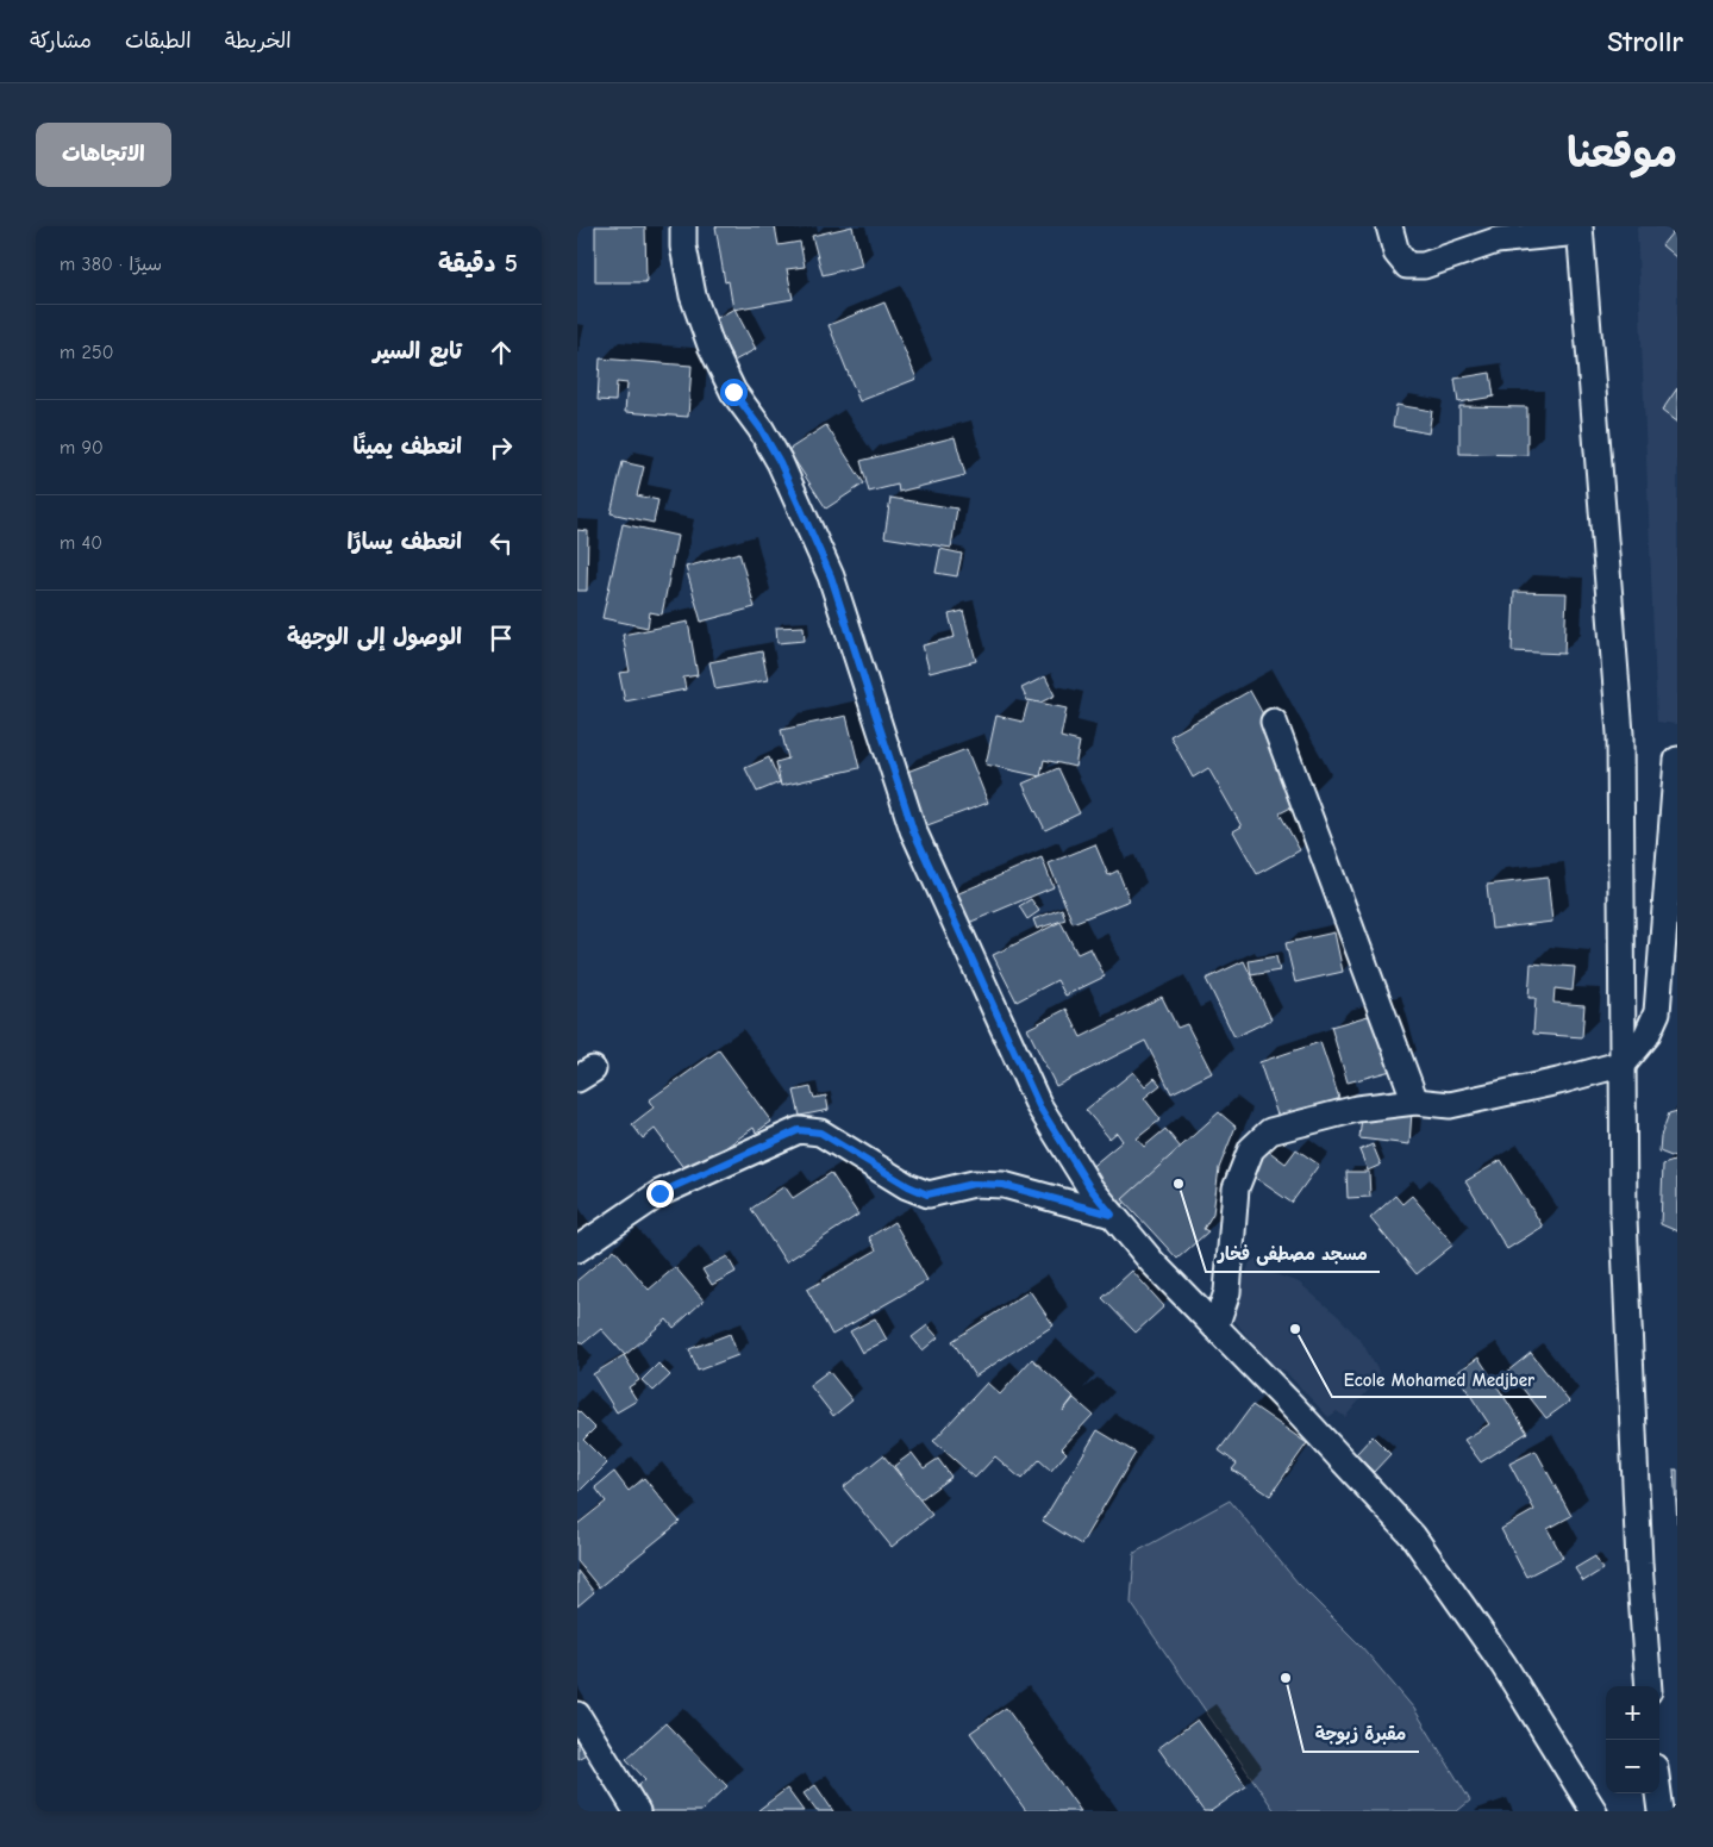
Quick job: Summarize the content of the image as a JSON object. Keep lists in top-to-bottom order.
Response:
{
  "places": ["مسجد مصطفى فخار", "Ecole Mohamed Medjber", "مقبرة زبوجة"],
  "page": {
    "header": "Strollr",
    "nav": ["الخريطة", "الطبقات", "مشاركة"],
    "title": "موقعنا",
    "buttons": "الاتجاهات",
    "heading": ["5 دقيقة", "سيرًا · 380 m"],
    "list": [
      ["تابع السير", "250 m"],
      ["انعطف يمينًا", "90 m"],
      ["انعطف يسارًا", "40 m"],
      "الوصول إلى الوجهة"
    ],
    "map_buttons": ["+", "−"]
  }
}
